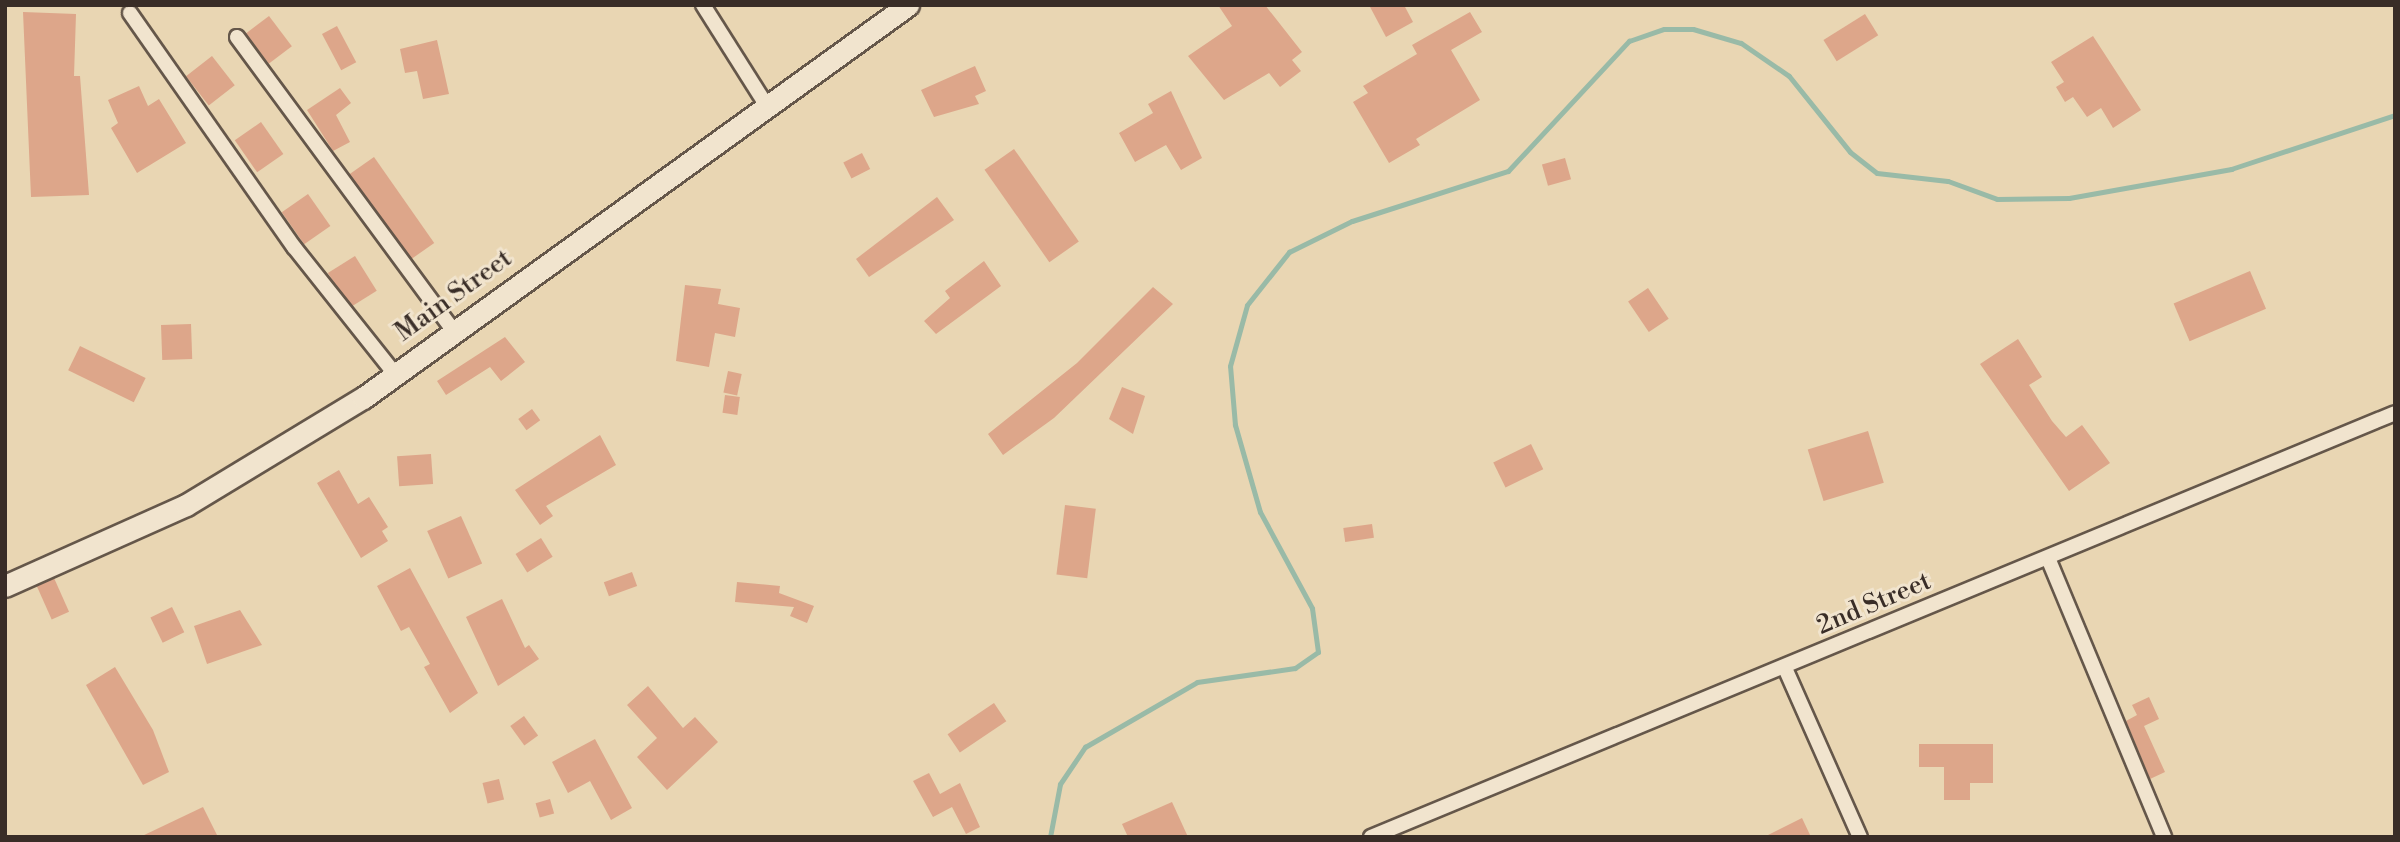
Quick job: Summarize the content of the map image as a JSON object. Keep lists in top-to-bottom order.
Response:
{
  "streets": {
    "main road": ["Main Street"],
    "street": ["2nd Street"]
  }
}
